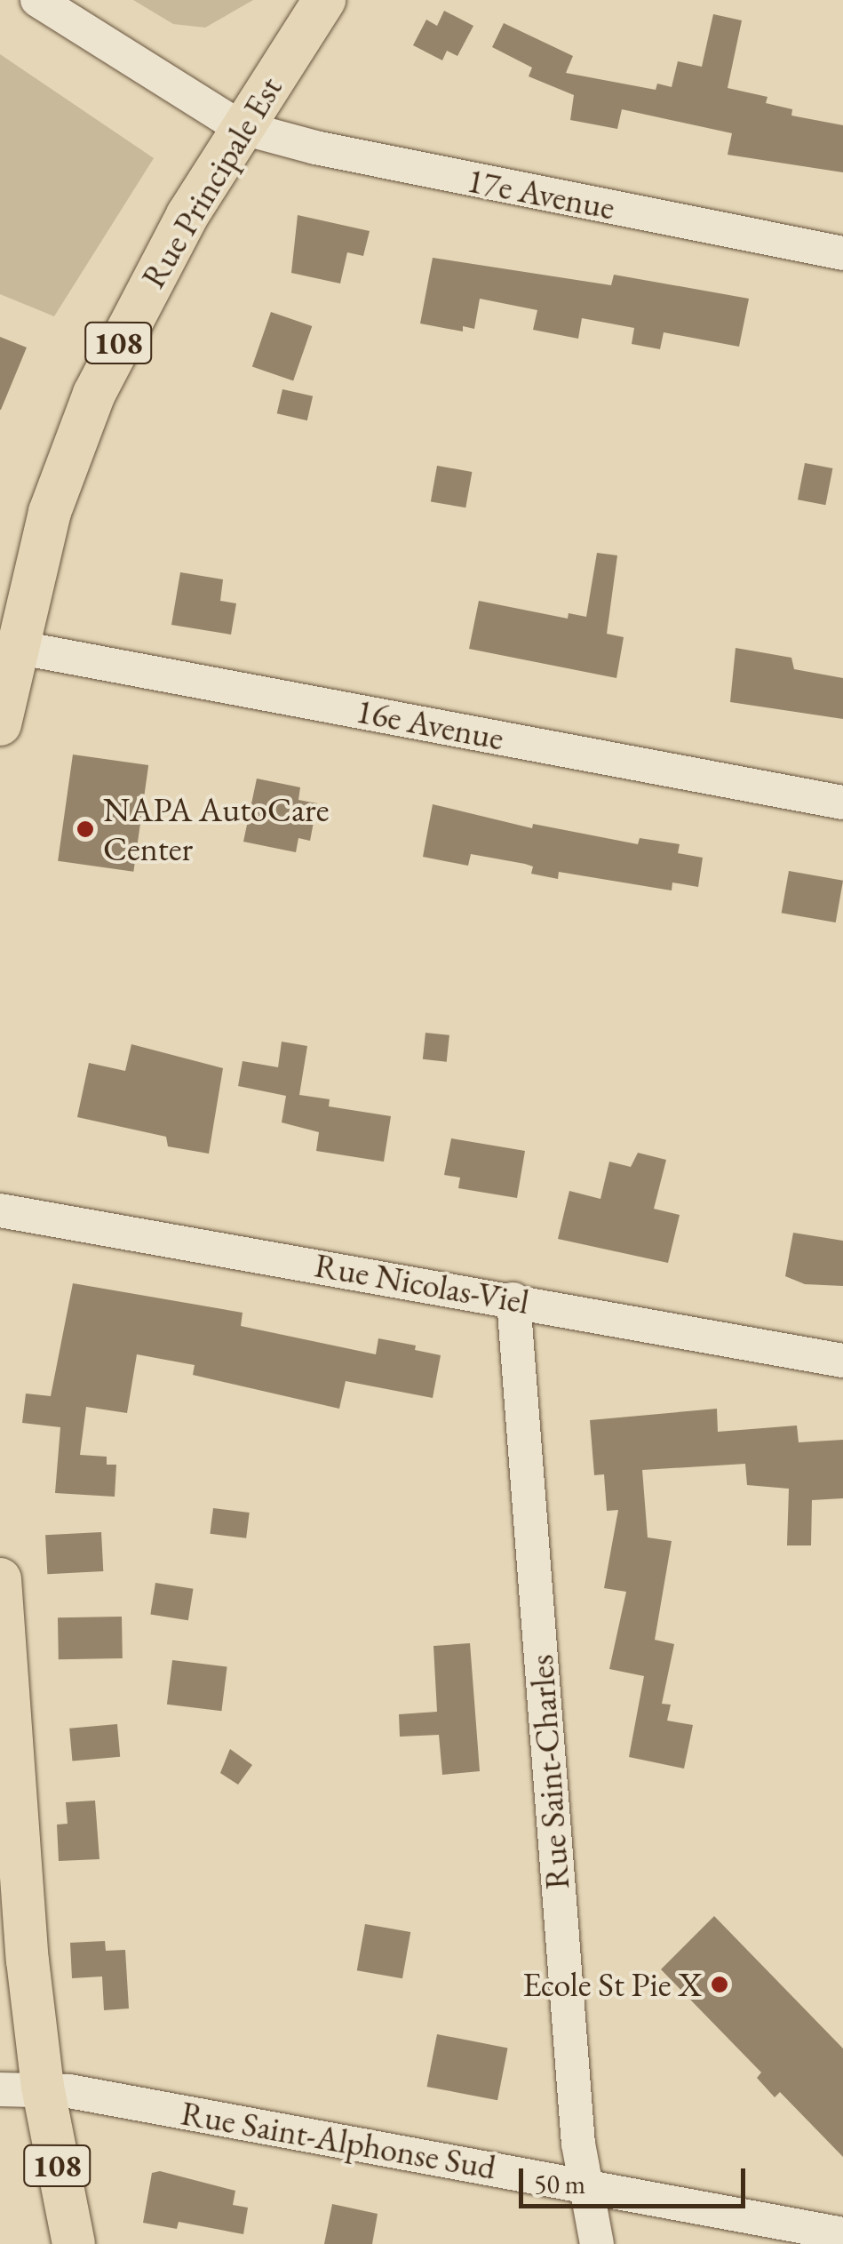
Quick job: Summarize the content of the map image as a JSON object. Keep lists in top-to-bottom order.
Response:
{
  "streets": {
    "main road": ["Rue Principale Est", "108"],
    "street": [
      "17e Avenue",
      "16e Avenue",
      "Rue Nicolas-Viel",
      "Rue Saint-Charles",
      "Rue Saint-Alphonse Sud"
    ]
  },
  "crossings": [
    ["Rue Principale Est", "17e Avenue"],
    ["Rue Principale Est", "16e Avenue"],
    ["108", "Rue Saint-Alphonse Sud"],
    ["Rue Nicolas-Viel", "Rue Saint-Charles"],
    ["Rue Saint-Charles", "Rue Saint-Alphonse Sud"]
  ],
  "places": ["NAPA AutoCare Center", "Ecole St Pie X"],
  "scale_bar": "50 m"
}
